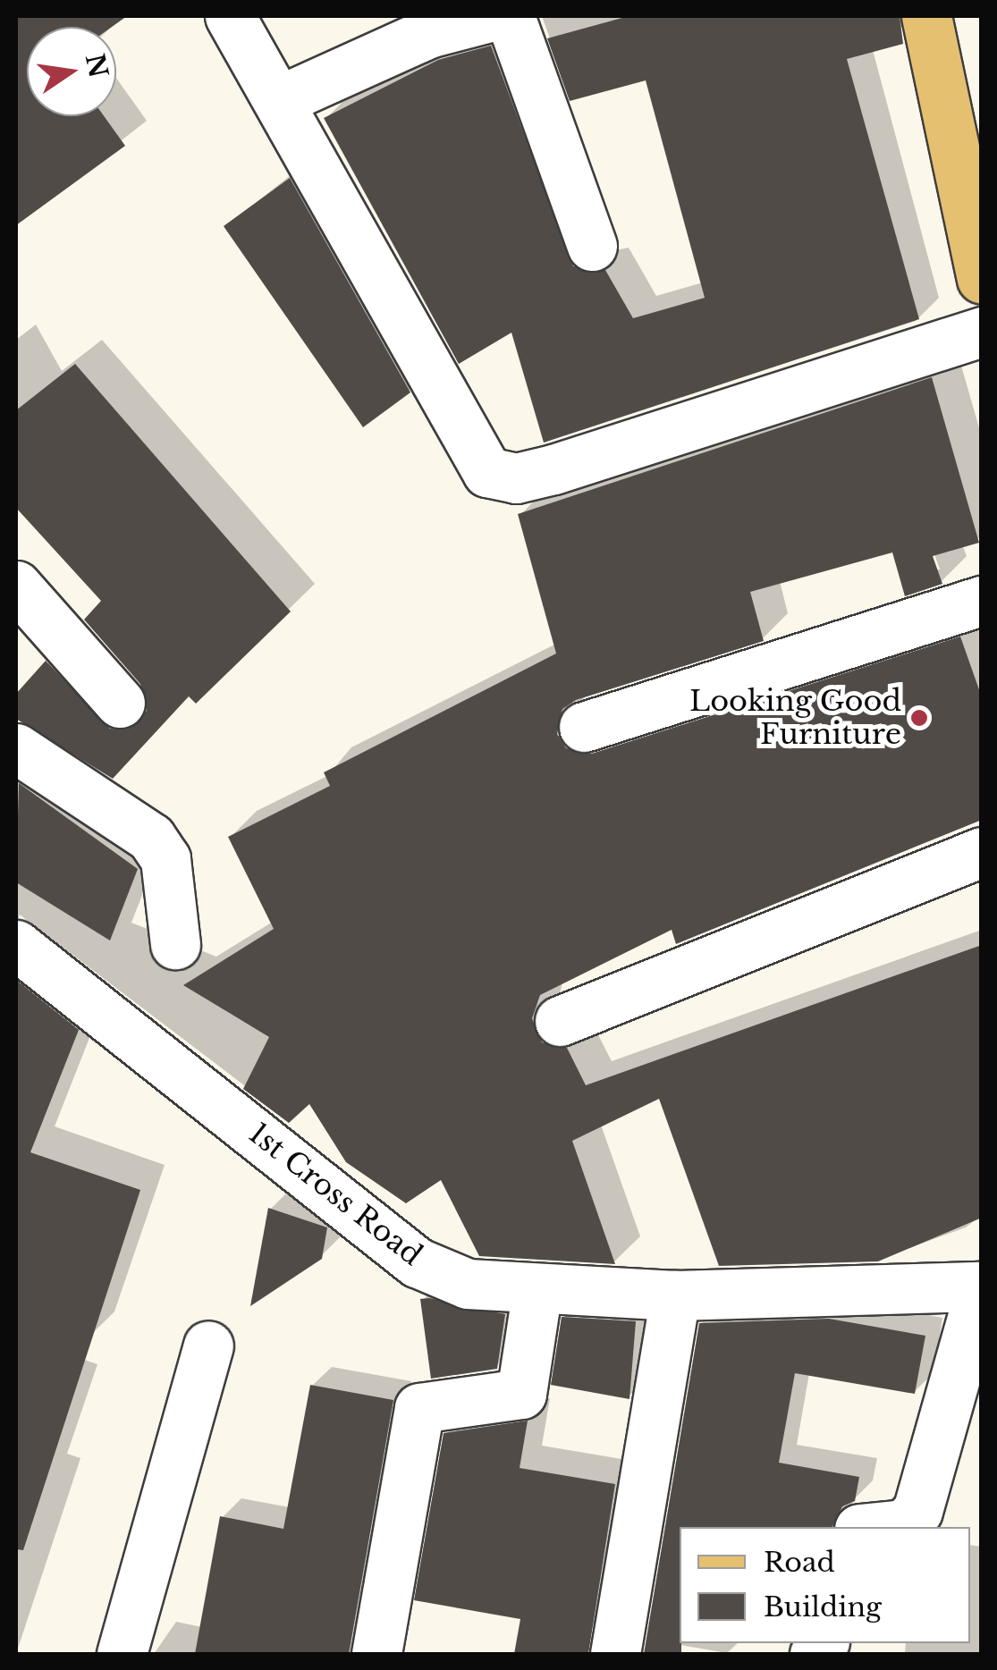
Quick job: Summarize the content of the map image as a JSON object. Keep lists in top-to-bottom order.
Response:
{
  "streets": {
    "street": ["1st Cross Road"]
  },
  "places": ["Looking Good Furniture"],
  "legend": ["Road", "Building"],
  "north": "right"
}
